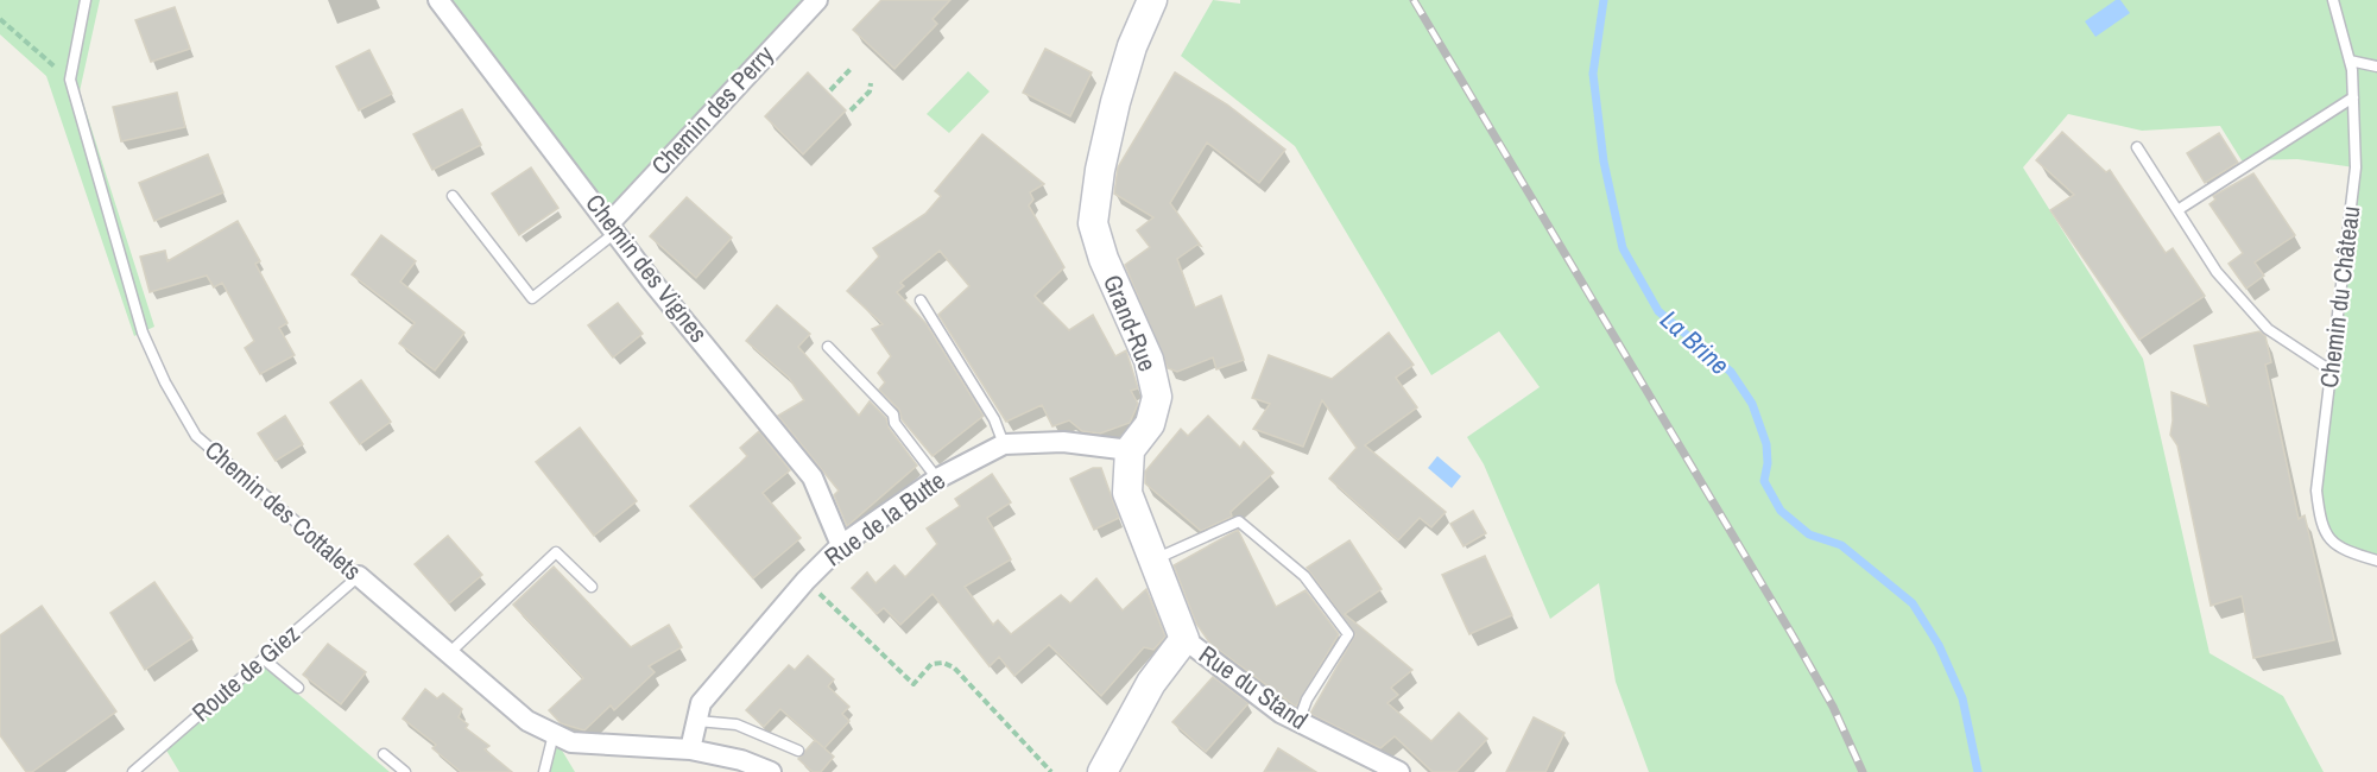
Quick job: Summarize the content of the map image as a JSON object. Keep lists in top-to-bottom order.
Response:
{
  "streets": {
    "street": [
      "Chemin des Perry",
      "Chemin des Vignes",
      "Grand-Rue",
      "Chemin des Cottalets",
      "Rue de la Butte",
      "Rue du Stand"
    ],
    "lane": ["Chemin du Château", "Route de Giez"]
  },
  "crossings": [
    ["Chemin des Perry", "Chemin des Vignes"],
    ["Chemin des Vignes", "Rue de la Butte"],
    ["Grand-Rue", "Rue de la Butte"],
    ["Chemin des Cottalets", "Rue de la Butte"],
    ["Chemin des Cottalets", "Route de Giez"]
  ],
  "water": ["La Brine"]
}
